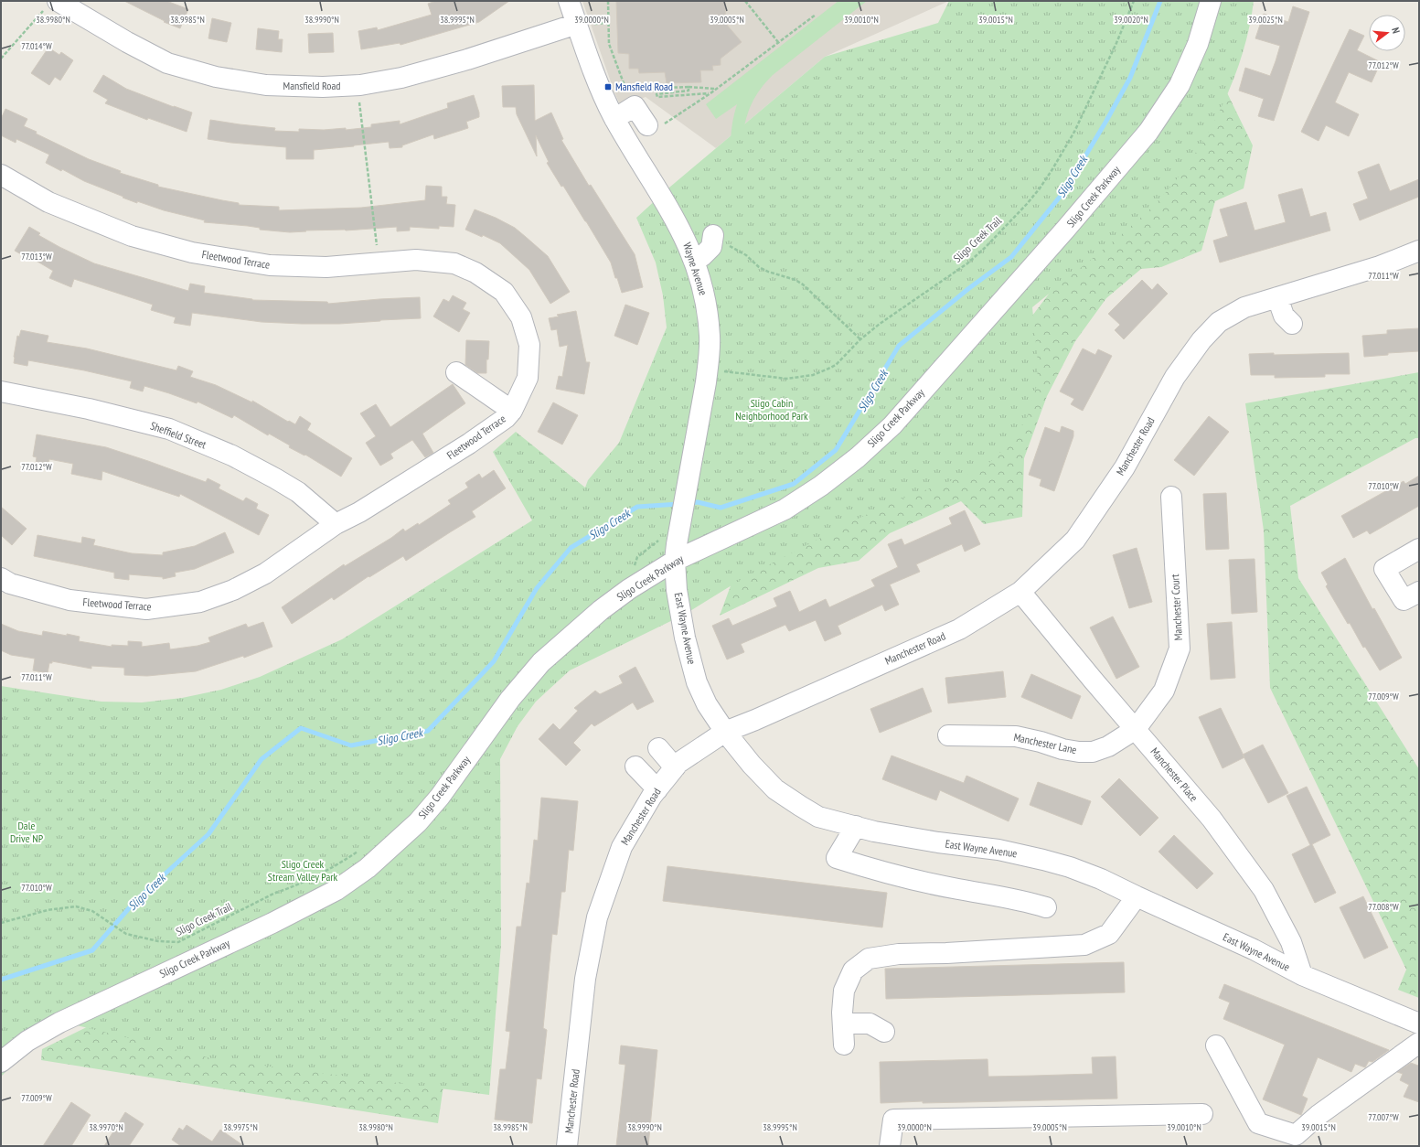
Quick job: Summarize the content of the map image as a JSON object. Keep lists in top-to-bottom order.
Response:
{
  "streets": {
    "street": [
      "Mansfield Road",
      "Sligo Creek Parkway",
      "Fleetwood Terrace",
      "Wayne Avenue",
      "Sheffield Street",
      "Manchester Road",
      "Manchester Court",
      "East Wayne Avenue",
      "Manchester Lane",
      "Manchester Place"
    ],
    "path": ["Sligo Creek Trail"]
  },
  "crossings": [
    ["Mansfield Road", "Wayne Avenue"],
    ["Sligo Creek Parkway", "Wayne Avenue"],
    ["Sligo Creek Parkway", "East Wayne Avenue"],
    ["Fleetwood Terrace", "Sheffield Street"],
    ["Wayne Avenue", "East Wayne Avenue"],
    ["Manchester Road", "East Wayne Avenue"],
    ["Manchester Road", "Manchester Place"],
    ["Manchester Court", "Manchester Lane"],
    ["Manchester Court", "Manchester Place"],
    ["East Wayne Avenue", "Manchester Place"],
    ["Manchester Lane", "Manchester Place"]
  ],
  "water": ["Sligo Creek"],
  "parks": ["Sligo Cabin Neighborhood Park", "Dale Drive NP", "Sligo Creek Stream Valley Park"],
  "places": {
    "transit": ["Mansfield Road"]
  },
  "north": "right",
  "coordinates": [
    "38.9980°N",
    "38.9985°N",
    "38.9990°N",
    "38.9995°N",
    "39.0000°N",
    "39.0005°N",
    "39.0010°N",
    "39.0015°N",
    "39.0020°N",
    "39.0025°N",
    "77.014°W",
    "77.012°W",
    "77.013°W",
    "77.011°W",
    "77.010°W",
    "77.009°W",
    "77.008°W",
    "77.007°W",
    "38.9970°N",
    "38.9975°N"
  ]
}
